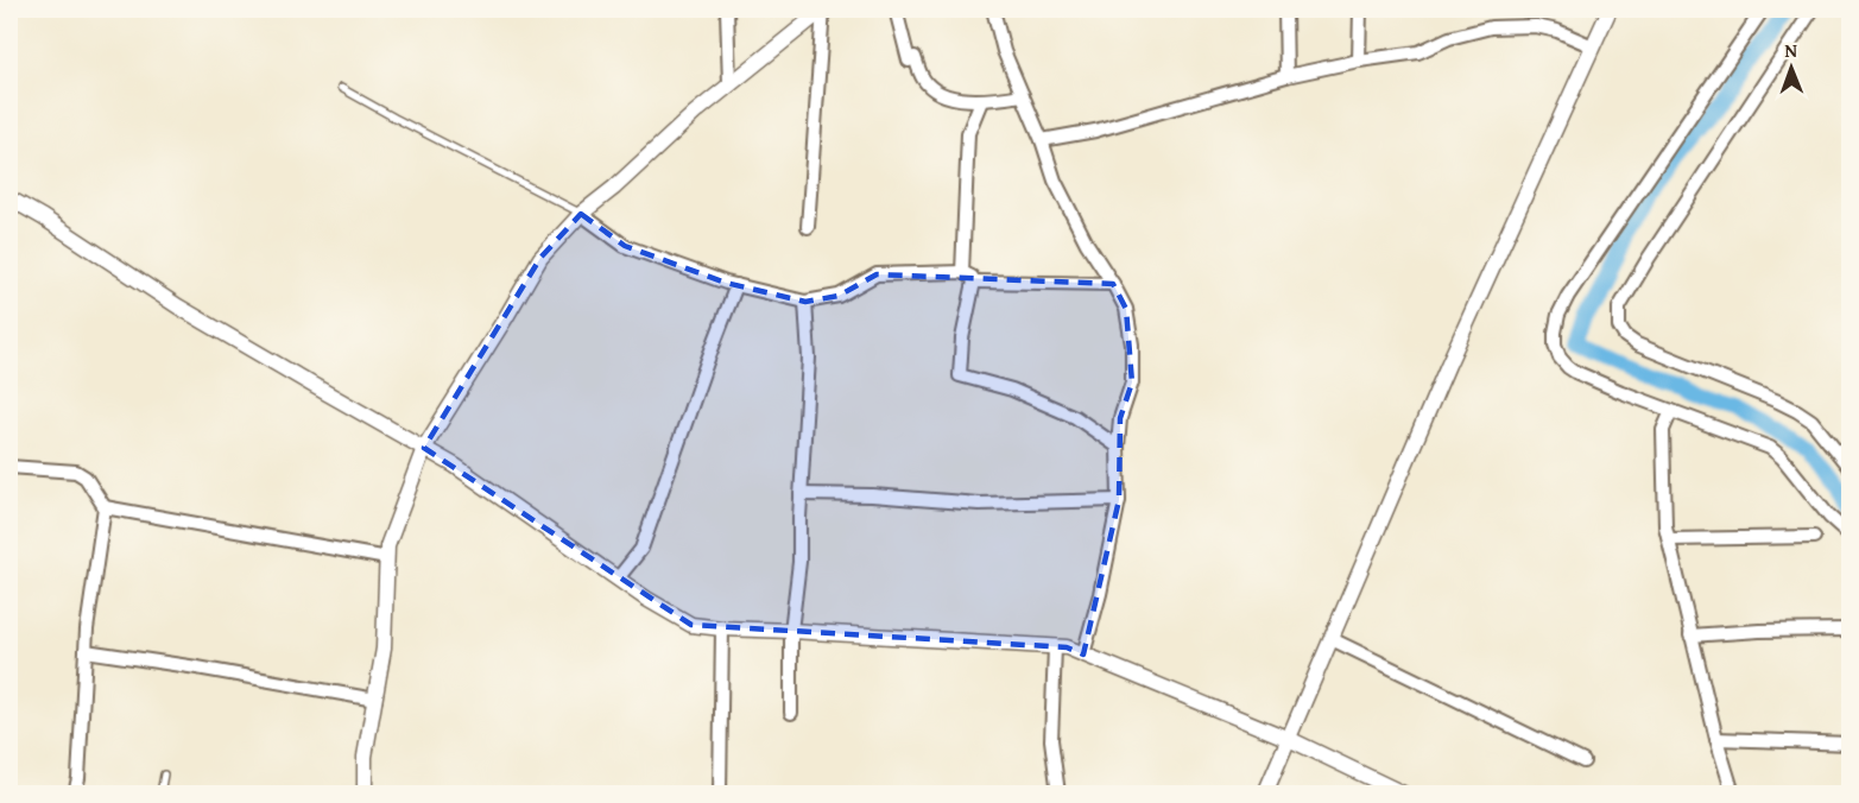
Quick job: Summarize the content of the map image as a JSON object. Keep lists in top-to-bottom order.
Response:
{
  "north": "top"
}
